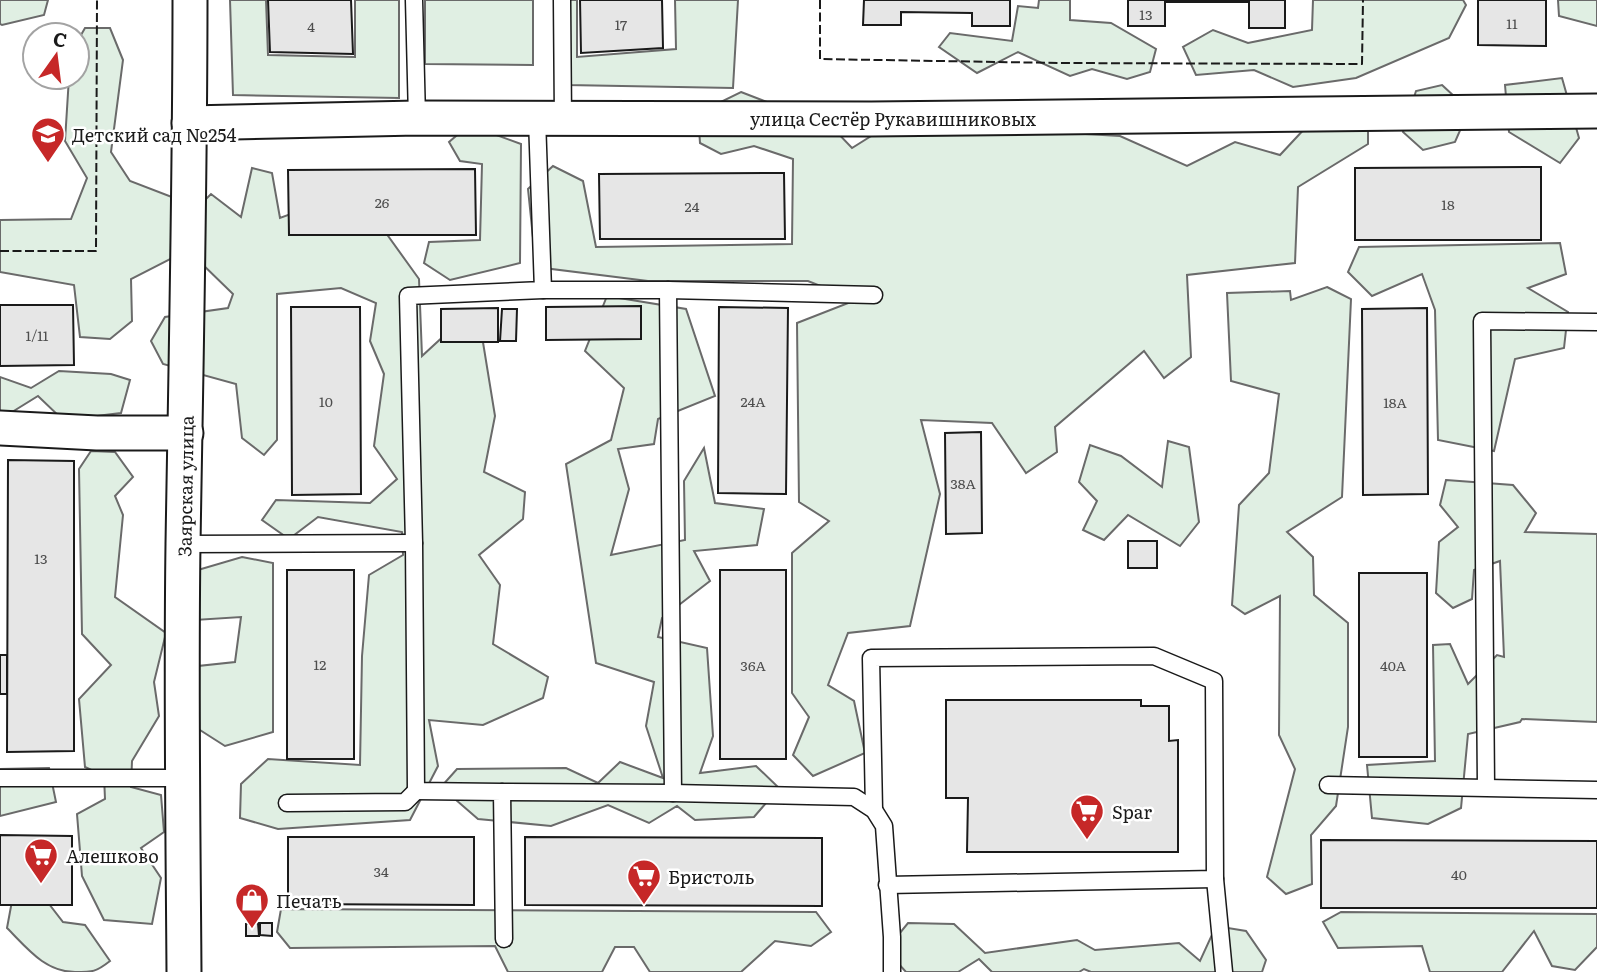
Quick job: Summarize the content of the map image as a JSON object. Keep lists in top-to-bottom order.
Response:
{
  "streets": {
    "street": ["улица Сестёр Рукавишниковых", "Заярская улица"]
  },
  "crossings": [
    ["улица Сестёр Рукавишниковых", "Заярская улица"]
  ],
  "places": {
    "school or university": ["Детский сад №254"],
    "supermarket": ["Spar", "Алешково", "Бристоль"],
    "shop": ["Печать"]
  },
  "house_numbers": [
    "13",
    "11",
    "17",
    "4",
    "26",
    "18",
    "24",
    "1/11",
    "10",
    "24А",
    "18А",
    "38А",
    "13",
    "12",
    "36А",
    "40А",
    "34",
    "40"
  ],
  "north": "top"
}
